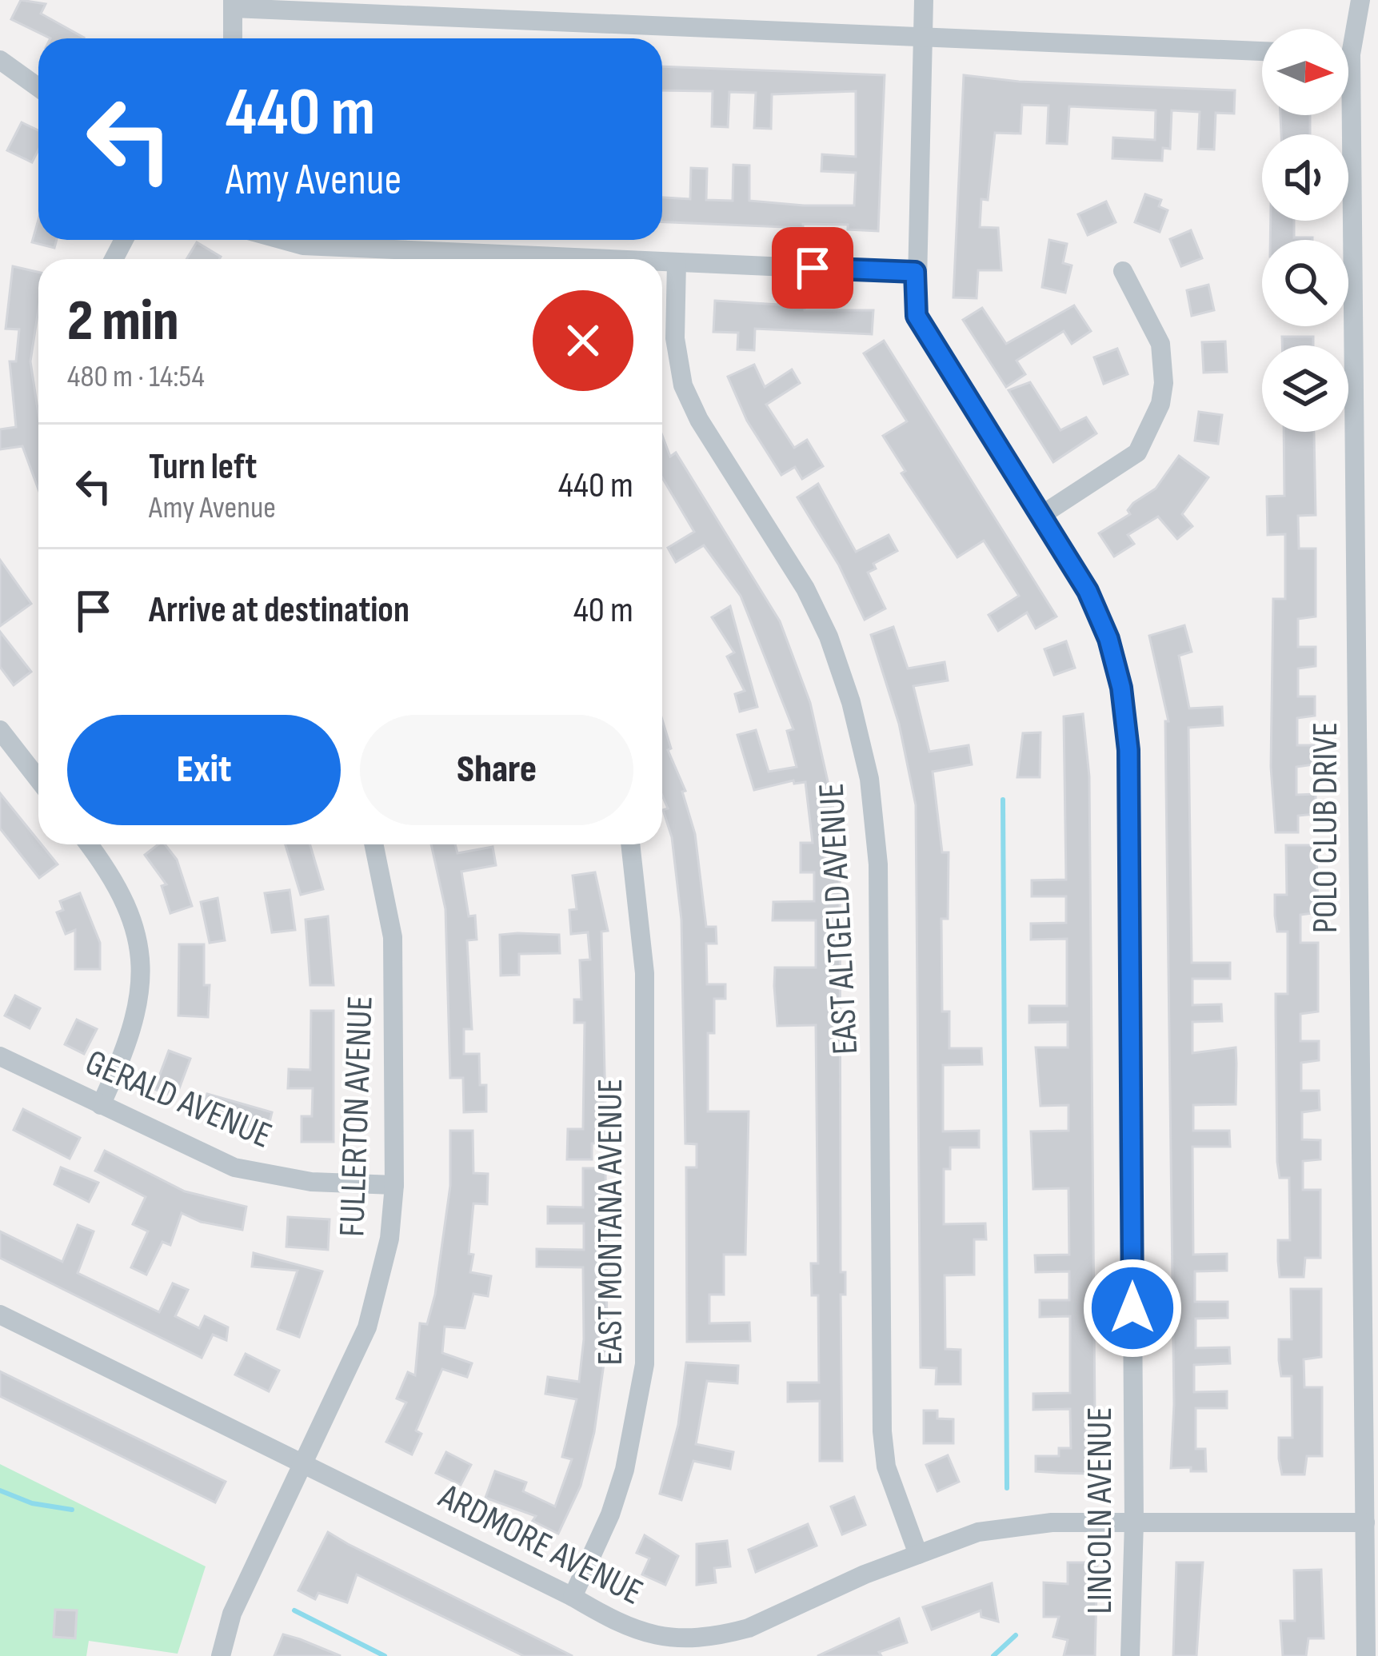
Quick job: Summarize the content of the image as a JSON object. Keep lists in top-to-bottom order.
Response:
{
  "streets": {
    "street": [
      "POLO CLUB DRIVE",
      "EAST ALTGELD AVENUE",
      "GERALD AVENUE",
      "FULLERTON AVENUE",
      "EAST MONTANA AVENUE",
      "LINCOLN AVENUE",
      "ARDMORE AVENUE"
    ]
  },
  "crossings": [
    ["POLO CLUB DRIVE", "ARDMORE AVENUE"],
    ["EAST ALTGELD AVENUE", "ARDMORE AVENUE"],
    ["GERALD AVENUE", "FULLERTON AVENUE"],
    ["FULLERTON AVENUE", "ARDMORE AVENUE"],
    ["EAST MONTANA AVENUE", "ARDMORE AVENUE"],
    ["LINCOLN AVENUE", "ARDMORE AVENUE"]
  ],
  "north": "right",
  "page": {
    "turn": ["440 m", "Amy Avenue"],
    "heading": ["2 min", "480 m · 14:54"],
    "list": [
      {
        "name": "Turn left",
        "note": "Amy Avenue",
        "value": "440 m"
      },
      {
        "name": "Arrive at destination",
        "value": "40 m"
      }
    ],
    "buttons": ["Exit", "Share"]
  }
}
